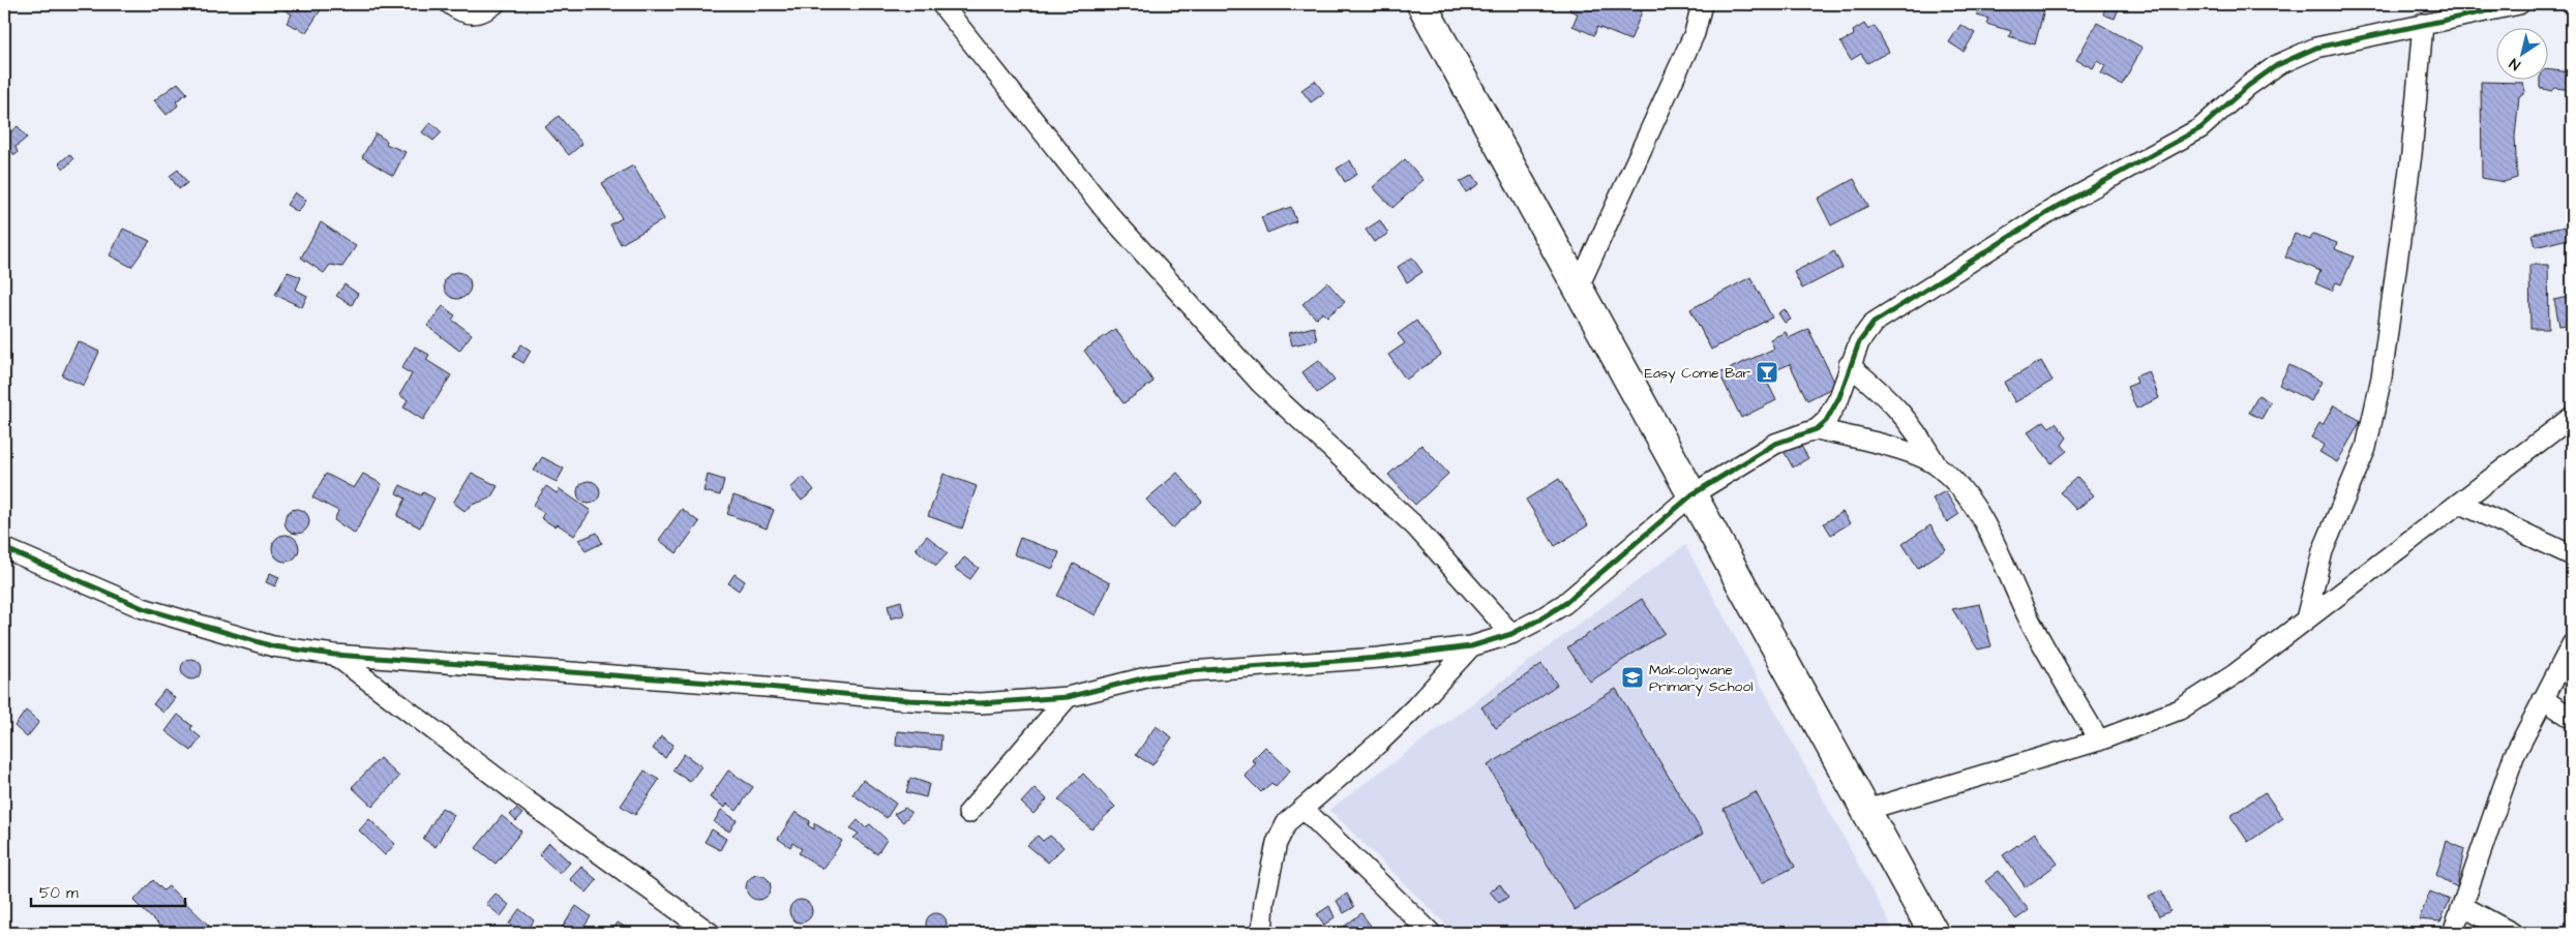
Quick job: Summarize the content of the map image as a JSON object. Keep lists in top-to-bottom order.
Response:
{
  "places": {
    "bar": ["Easy Come Bar"],
    "school or university": ["Makolojwane Primary School"]
  },
  "scale_bar": "50 m",
  "north": "bottom left"
}
